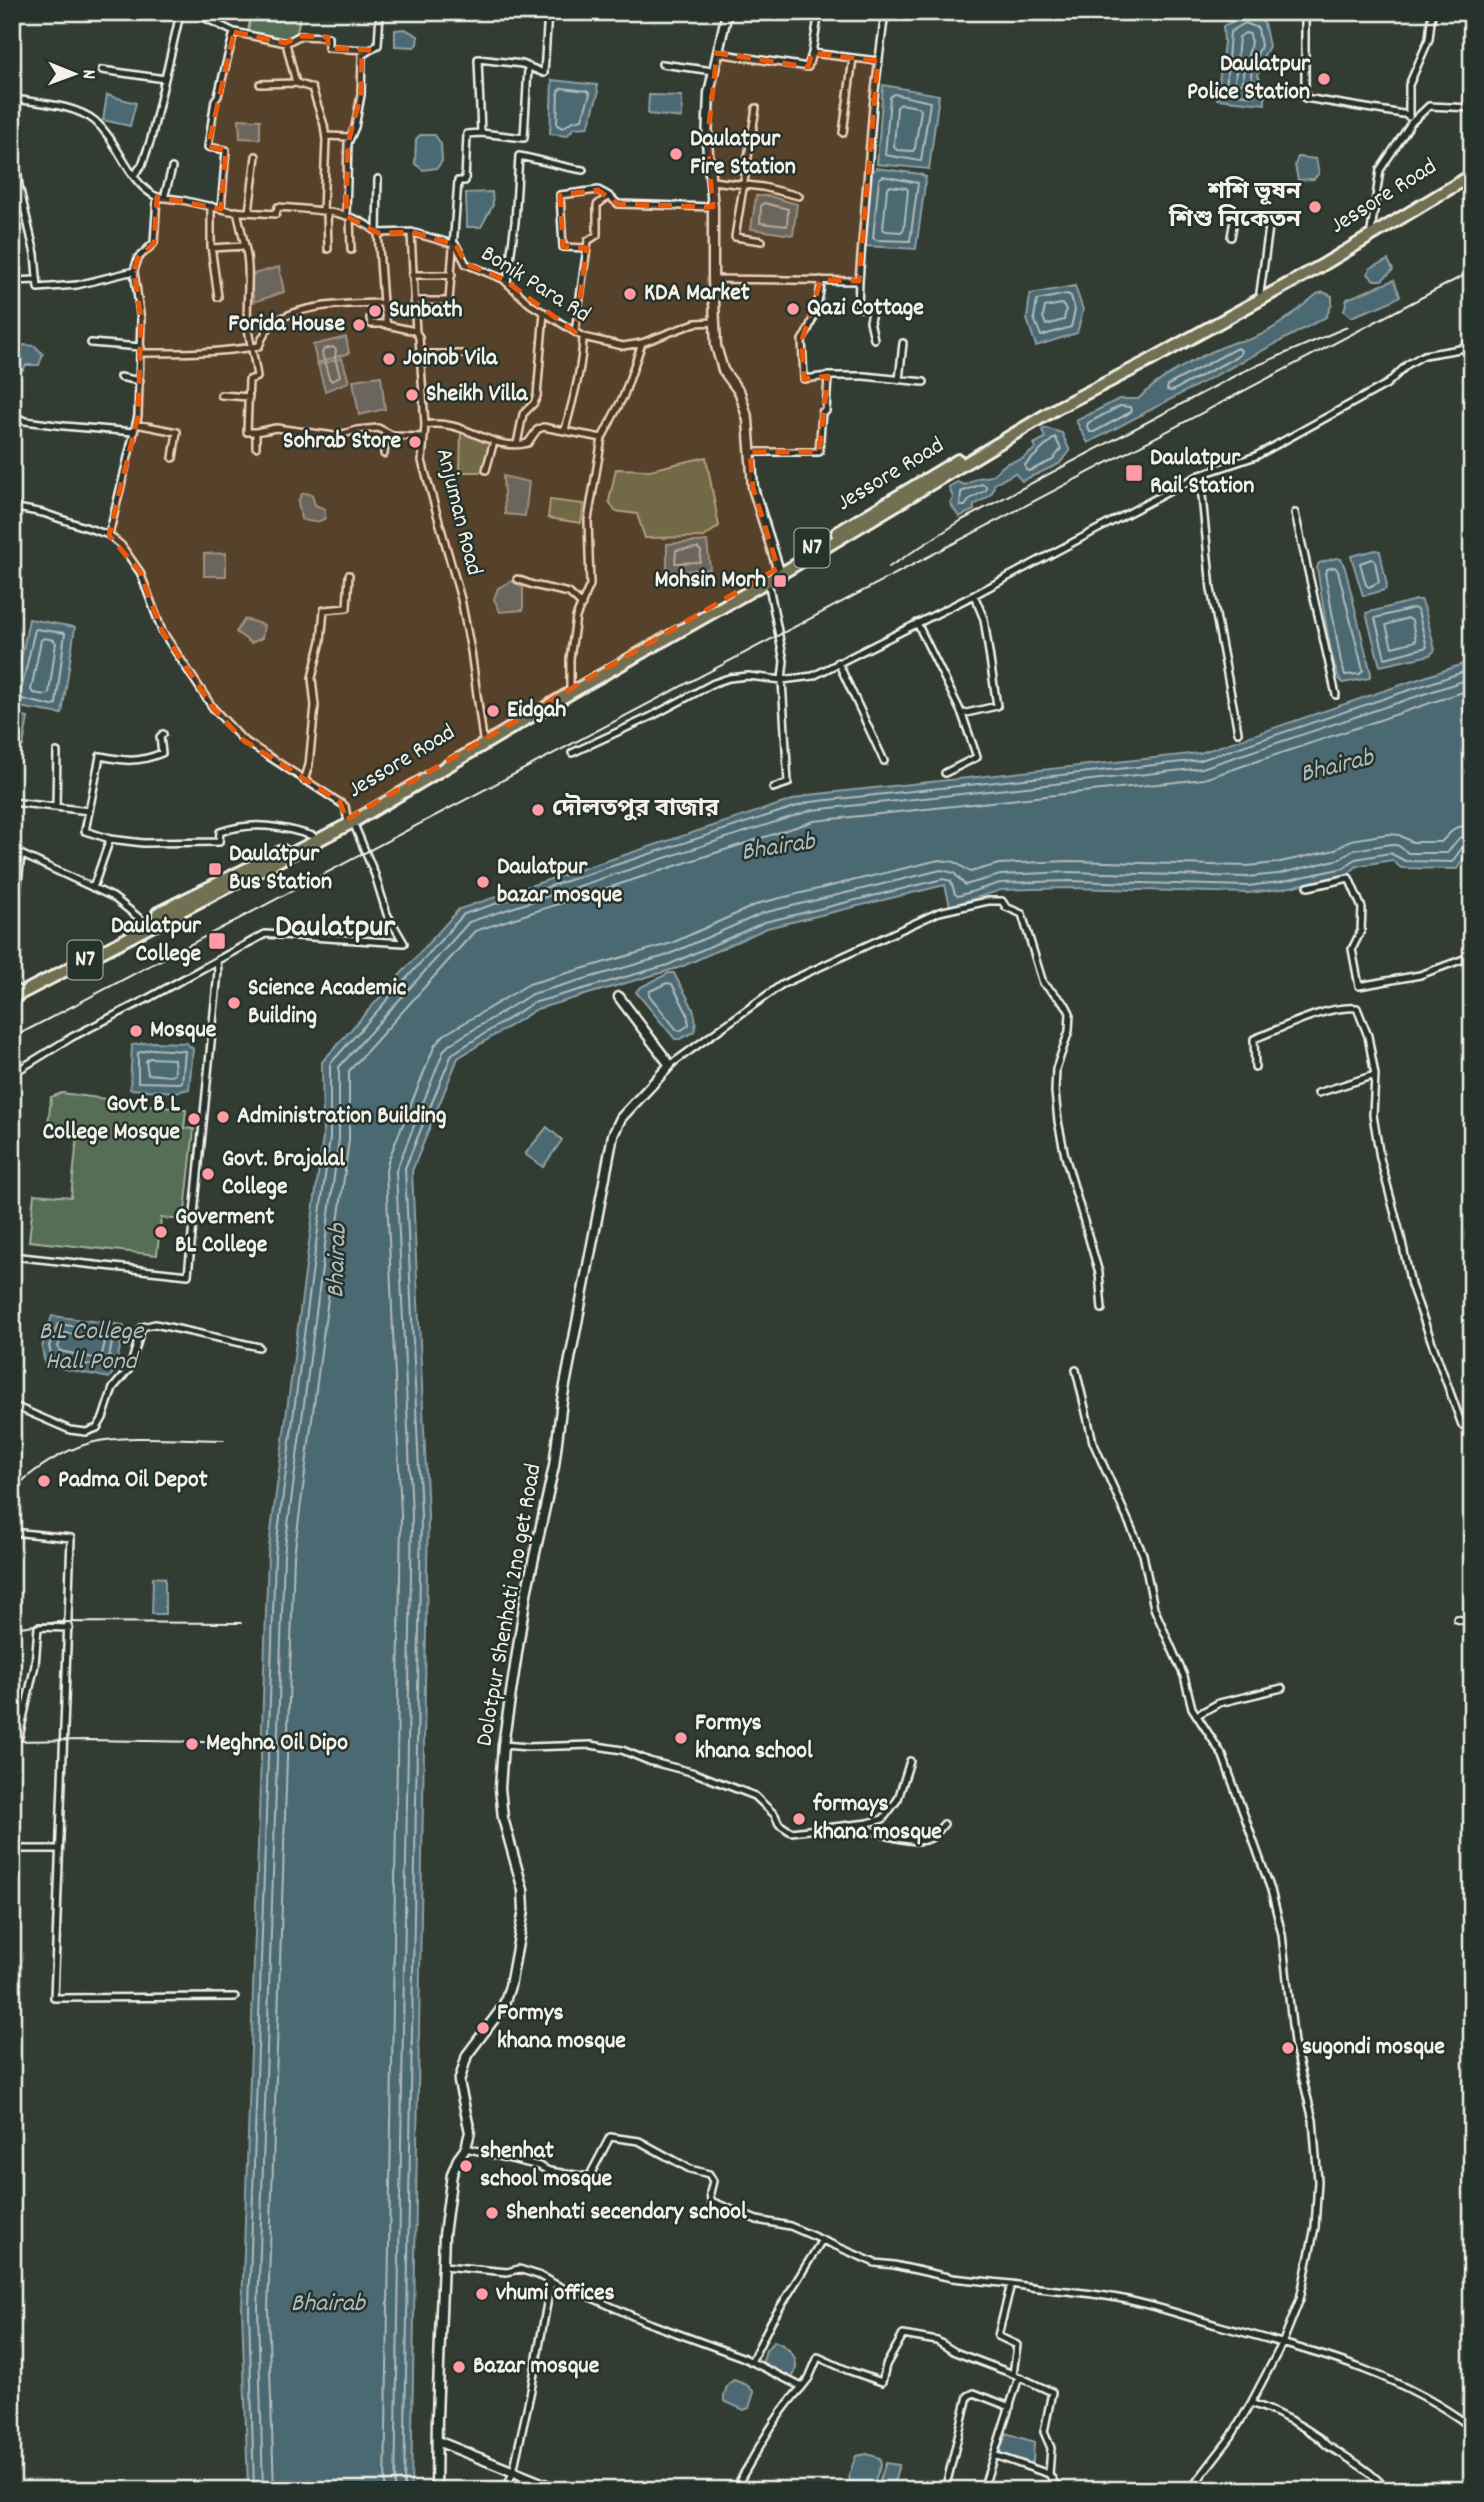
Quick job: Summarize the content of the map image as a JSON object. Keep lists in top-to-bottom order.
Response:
{
  "streets": {
    "highway": ["Jessore Road", "N7"],
    "street": ["Bonik Para Rd", "Anjuman Road", "Dolotpur Shenhati 2no get Road"]
  },
  "crossings": [
    ["Jessore Road", "Anjuman Road"],
    ["Bonik Para Rd", "Anjuman Road"]
  ],
  "districts": ["Daulatpur"],
  "water": ["Bhairab", "B.L College Hall Pond"],
  "places": {
    "other": [
      "Daulatpur Police Station",
      "Daulatpur Fire Station",
      "শশি ভূষন শিশু নিকেতন",
      "KDA Market",
      "Qazi Cottage",
      "Sunbath",
      "Forida House",
      "Joinob Vila",
      "Sheikh Villa",
      "Sohrab Store",
      "Eidgah",
      "দৌলতপুর বাজার",
      "Daulatpur bazar mosque",
      "Science Academic Building",
      "Mosque",
      "Administration Building",
      "Govt B L College Mosque",
      "Govt. Brajalal College",
      "Goverment BL College",
      "Padma Oil Depot",
      "Formys khana school",
      "Meghna Oil Dipo",
      "formays khana mosque",
      "Formys khana mosque",
      "sugondi mosque",
      "shenhat school mosque",
      "Shenhati secendary school",
      "vhumi offices",
      "Bazar mosque"
    ],
    "transit": [
      "Daulatpur Rail Station",
      "Mohsin Morh",
      "Daulatpur Bus Station",
      "Daulatpur College"
    ]
  },
  "north": "right"
}
